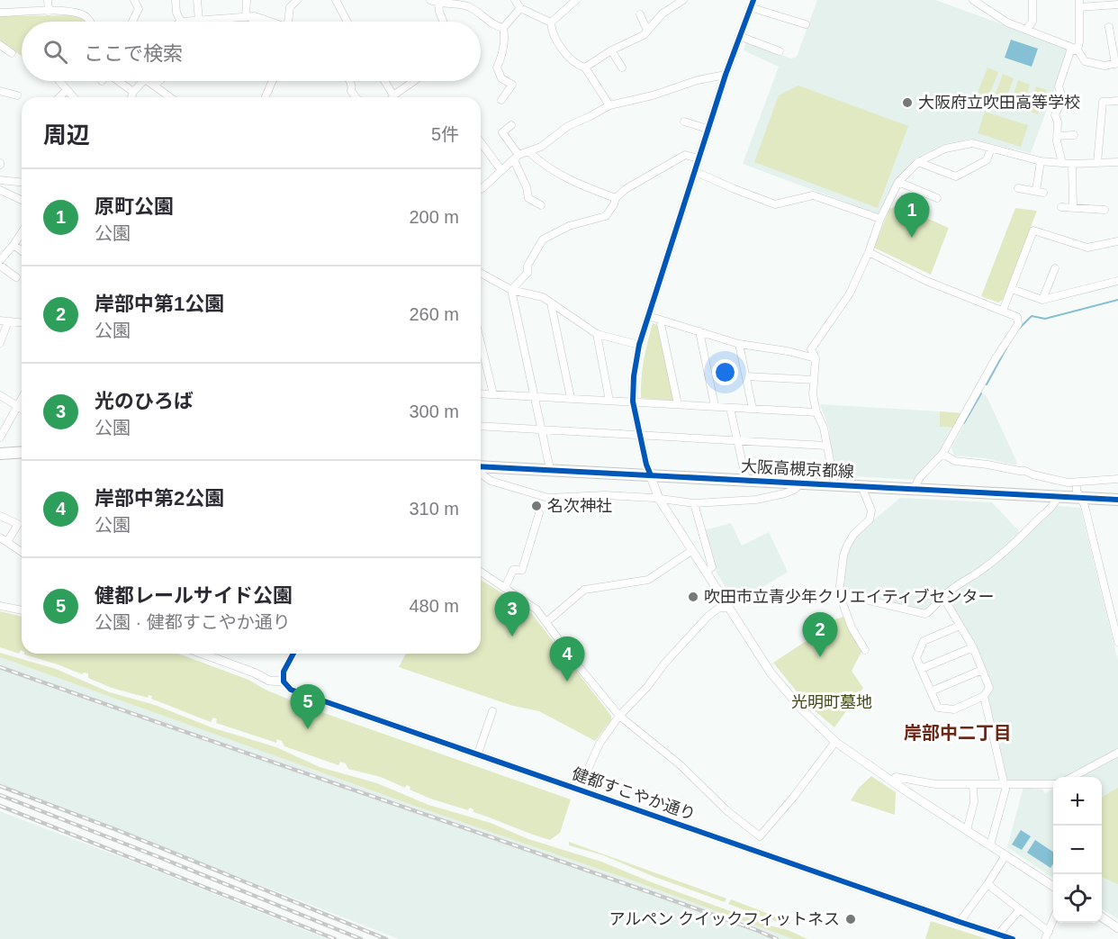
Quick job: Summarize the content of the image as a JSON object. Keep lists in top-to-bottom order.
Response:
{
  "streets": {
    "main road": ["大阪高槻京都線"],
    "street": ["健都すこやか通り"]
  },
  "districts": ["岸部中二丁目"],
  "parks": ["光明町墓地"],
  "places": [
    "大阪府立吹田高等学校",
    "名次神社",
    "吹田市立青少年クリエイティブセンター",
    "アルペン クイックフィットネス"
  ],
  "page": {
    "search": "ここで検索",
    "heading": ["周辺", "5件"],
    "list": [
      {
        "mark": "1",
        "name": "原町公園",
        "note": "公園",
        "value": "200 m"
      },
      {
        "mark": "2",
        "name": "岸部中第1公園",
        "note": "公園",
        "value": "260 m"
      },
      {
        "mark": "3",
        "name": "光のひろば",
        "note": "公園",
        "value": "300 m"
      },
      {
        "mark": "4",
        "name": "岸部中第2公園",
        "note": "公園",
        "value": "310 m"
      },
      {
        "mark": "5",
        "name": "健都レールサイド公園",
        "note": "公園 · 健都すこやか通り",
        "value": "480 m"
      }
    ],
    "pins": [
      "1",
      "3",
      "2",
      "4",
      "5"
    ],
    "map_buttons": ["+", "−"]
  }
}
